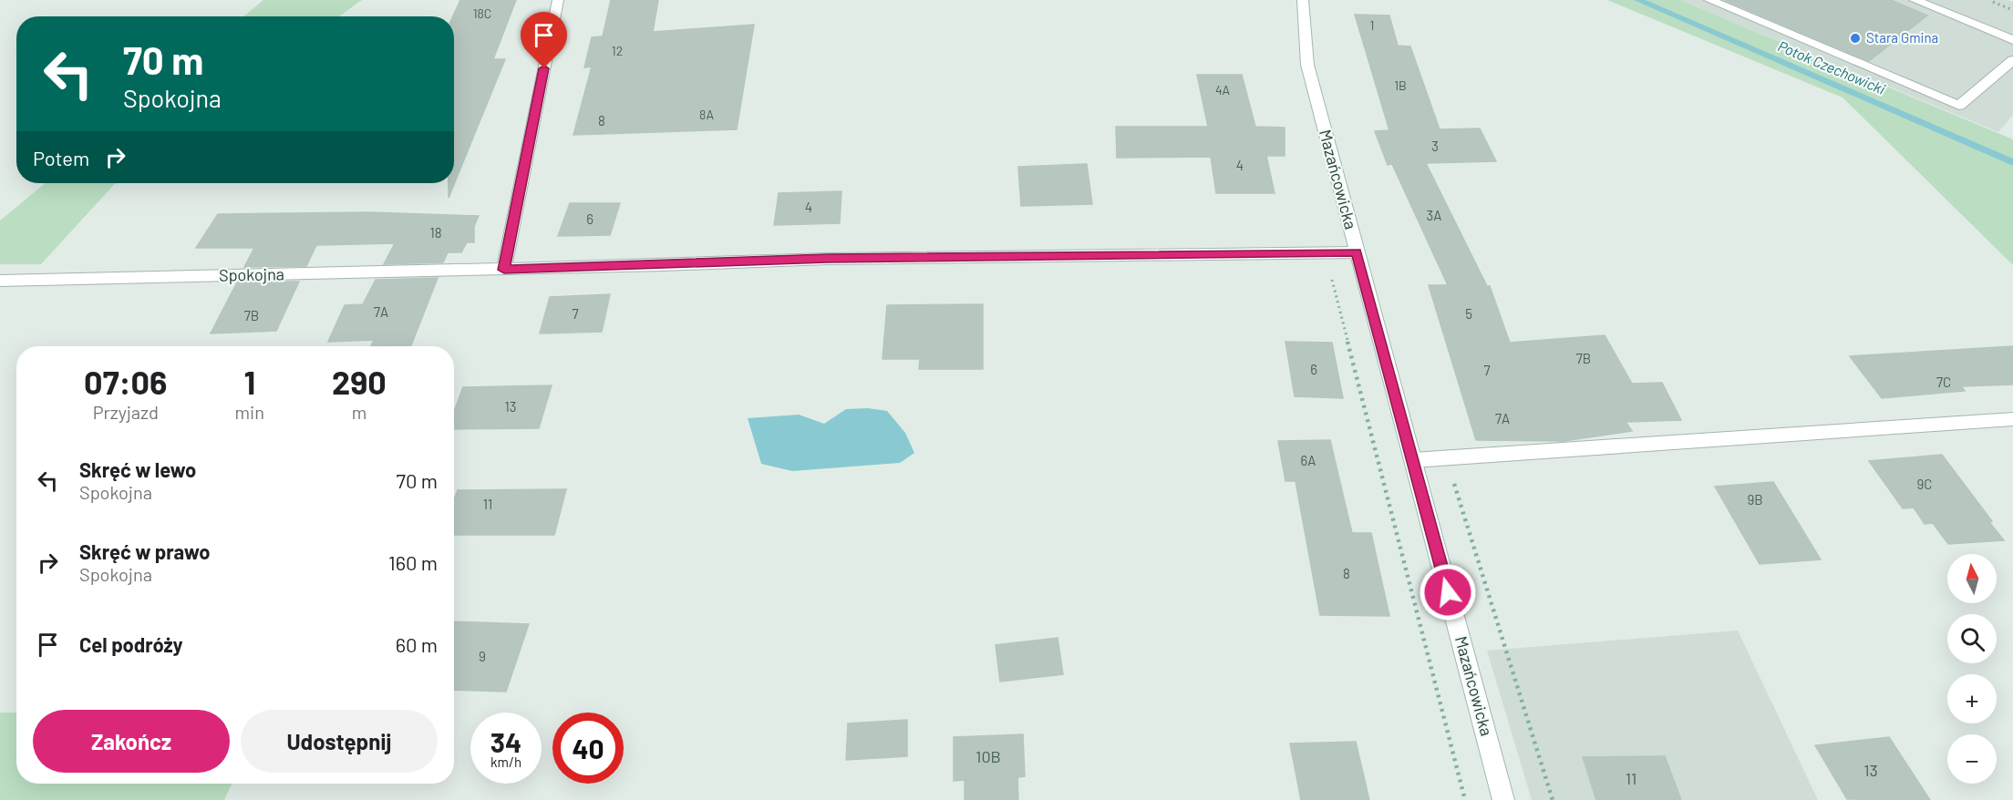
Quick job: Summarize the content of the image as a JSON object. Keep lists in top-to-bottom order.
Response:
{
  "streets": {
    "street": ["Mazańcowicka", "Spokojna"]
  },
  "crossings": [
    ["Mazańcowicka", "Spokojna"]
  ],
  "water": ["Potok Czechowicki"],
  "places": ["Stara Gmina"],
  "house_numbers": [
    "18C",
    "1",
    "12",
    "1B",
    "4A",
    "8A",
    "8",
    "3",
    "4",
    "4",
    "3A",
    "6",
    "18",
    "7A",
    "7",
    "5",
    "7B",
    "7B",
    "6",
    "7",
    "7C",
    "13",
    "7A",
    "6A",
    "9C",
    "9B",
    "11",
    "8",
    "9",
    "10B",
    "13",
    "11"
  ],
  "north": "top",
  "page": {
    "turn": ["70 m", "Spokojna"],
    "then": "Potem",
    "eta": [
      "07:06",
      "Przyjazd",
      "1",
      "min",
      "290",
      "m"
    ],
    "list": [
      {
        "name": "Skręć w lewo",
        "note": "Spokojna",
        "value": "70 m"
      },
      {
        "name": "Skręć w prawo",
        "note": "Spokojna",
        "value": "160 m"
      },
      {
        "name": "Cel podróży",
        "value": "60 m"
      }
    ],
    "map_buttons": ["+", "−"],
    "buttons": ["Zakończ", "Udostępnij"],
    "speed": "34 km/h",
    "limit": "40"
  }
}
